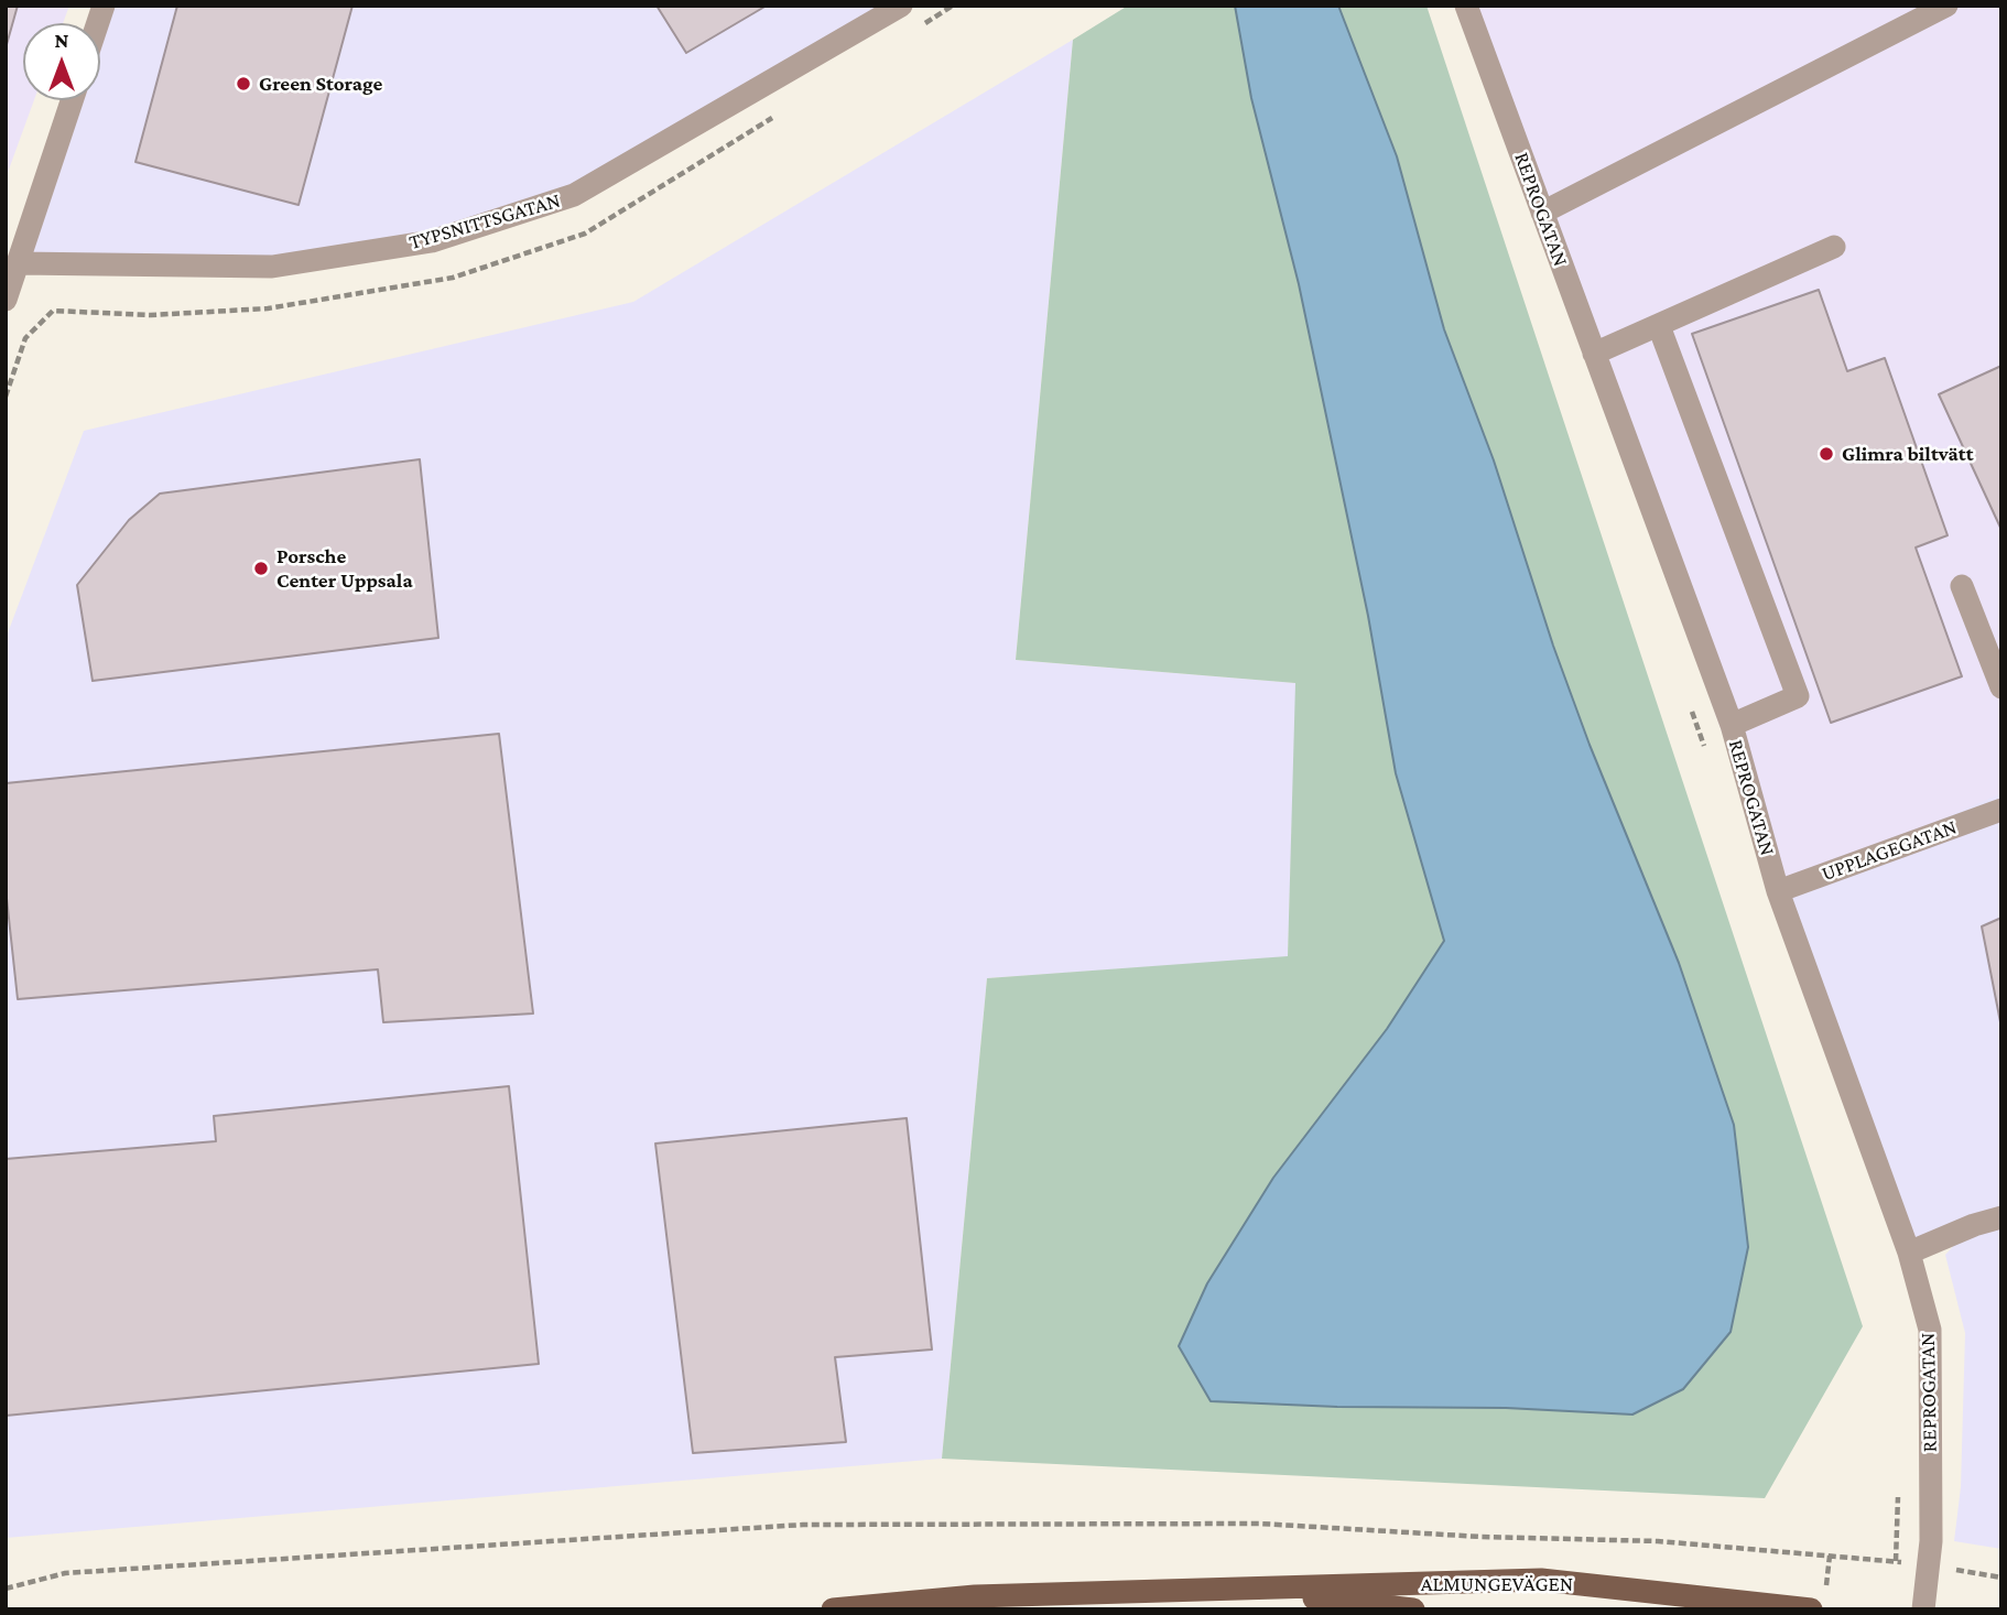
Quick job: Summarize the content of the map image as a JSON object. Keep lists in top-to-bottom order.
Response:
{
  "streets": {
    "main road": ["ALMUNGEVÄGEN"],
    "street": ["REPROGATAN", "TYPSNITTSGATAN", "UPPLAGEGATAN"]
  },
  "crossings": [
    ["REPROGATAN", "UPPLAGEGATAN"]
  ],
  "places": ["Green Storage", "Glimra biltvätt", "Porsche Center Uppsala"],
  "north": "top"
}
